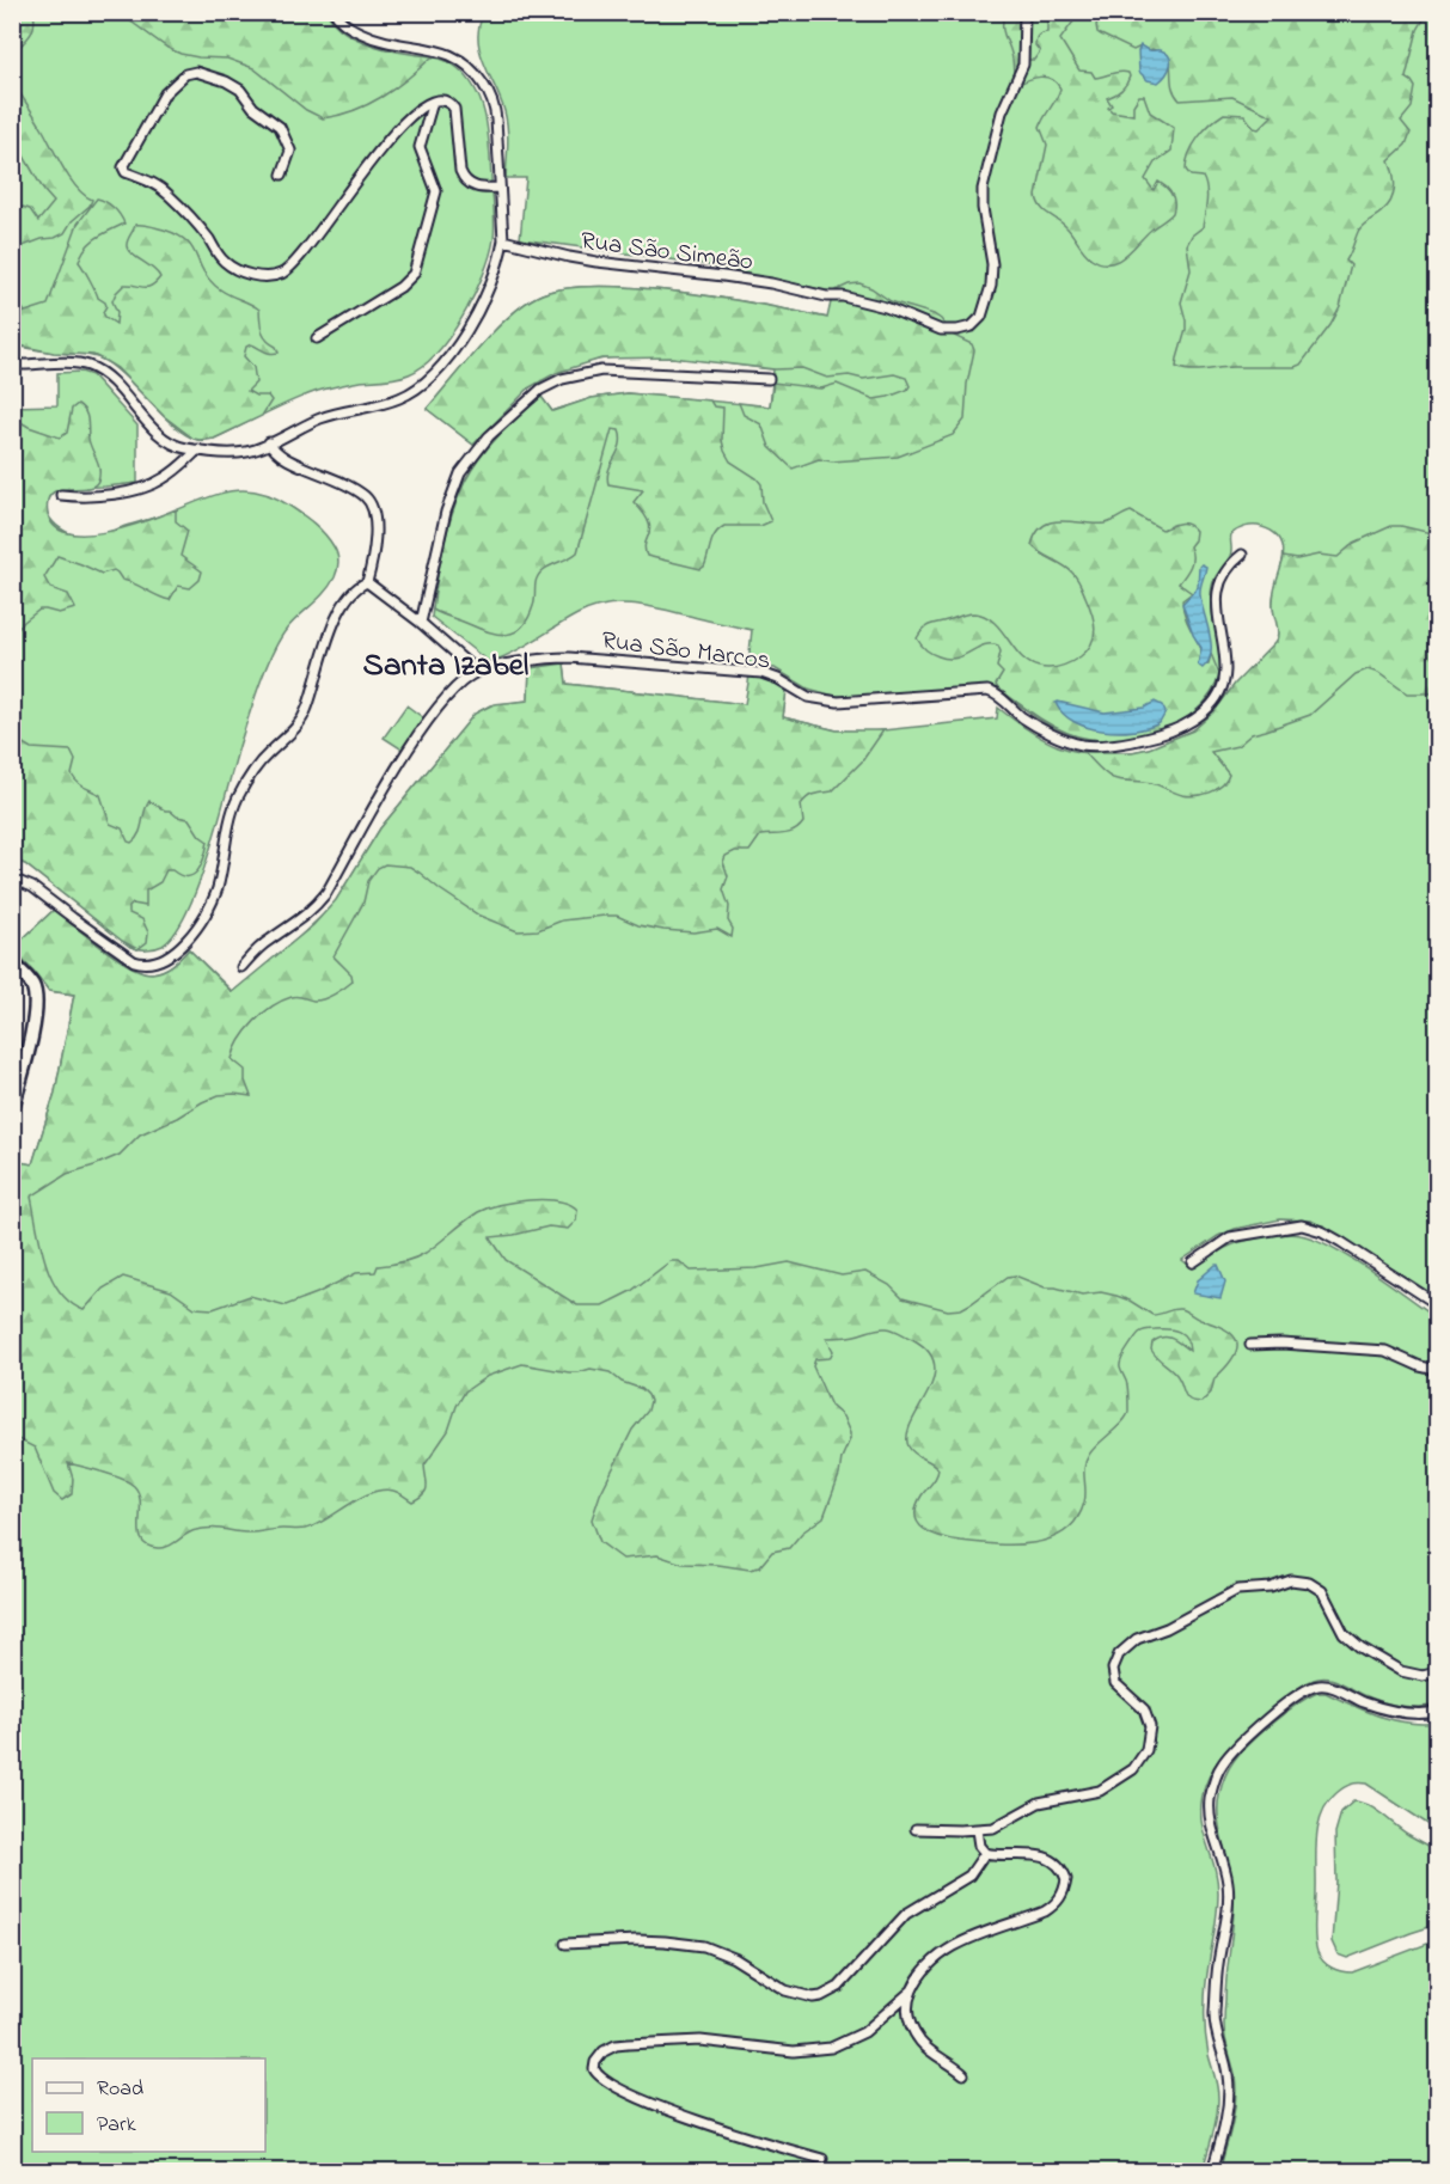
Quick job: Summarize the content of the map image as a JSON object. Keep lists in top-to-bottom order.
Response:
{
  "streets": {
    "street": ["Rua São Simeão", "Rua São Marcos"]
  },
  "districts": ["Santa Izabel"],
  "legend": ["Road", "Park"]
}
